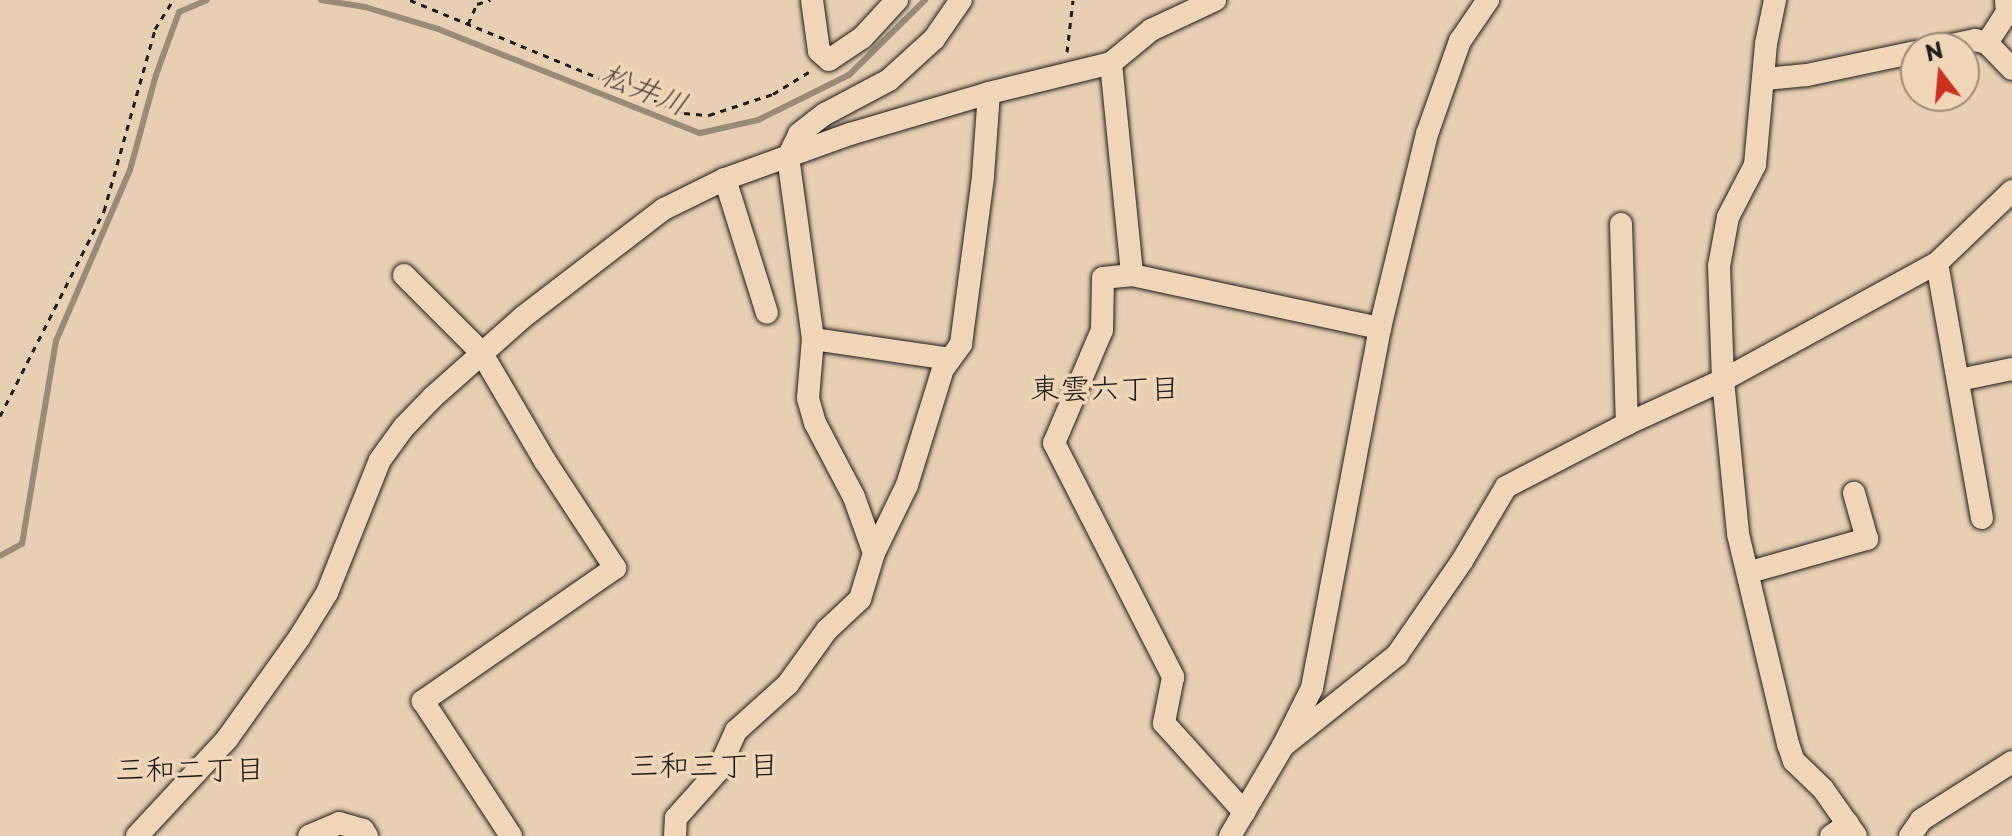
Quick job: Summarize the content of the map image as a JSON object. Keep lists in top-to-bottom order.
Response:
{
  "districts": ["東雲六丁目", "三和三丁目", "三和二丁目"],
  "water": ["松井川"],
  "north": "top"
}
